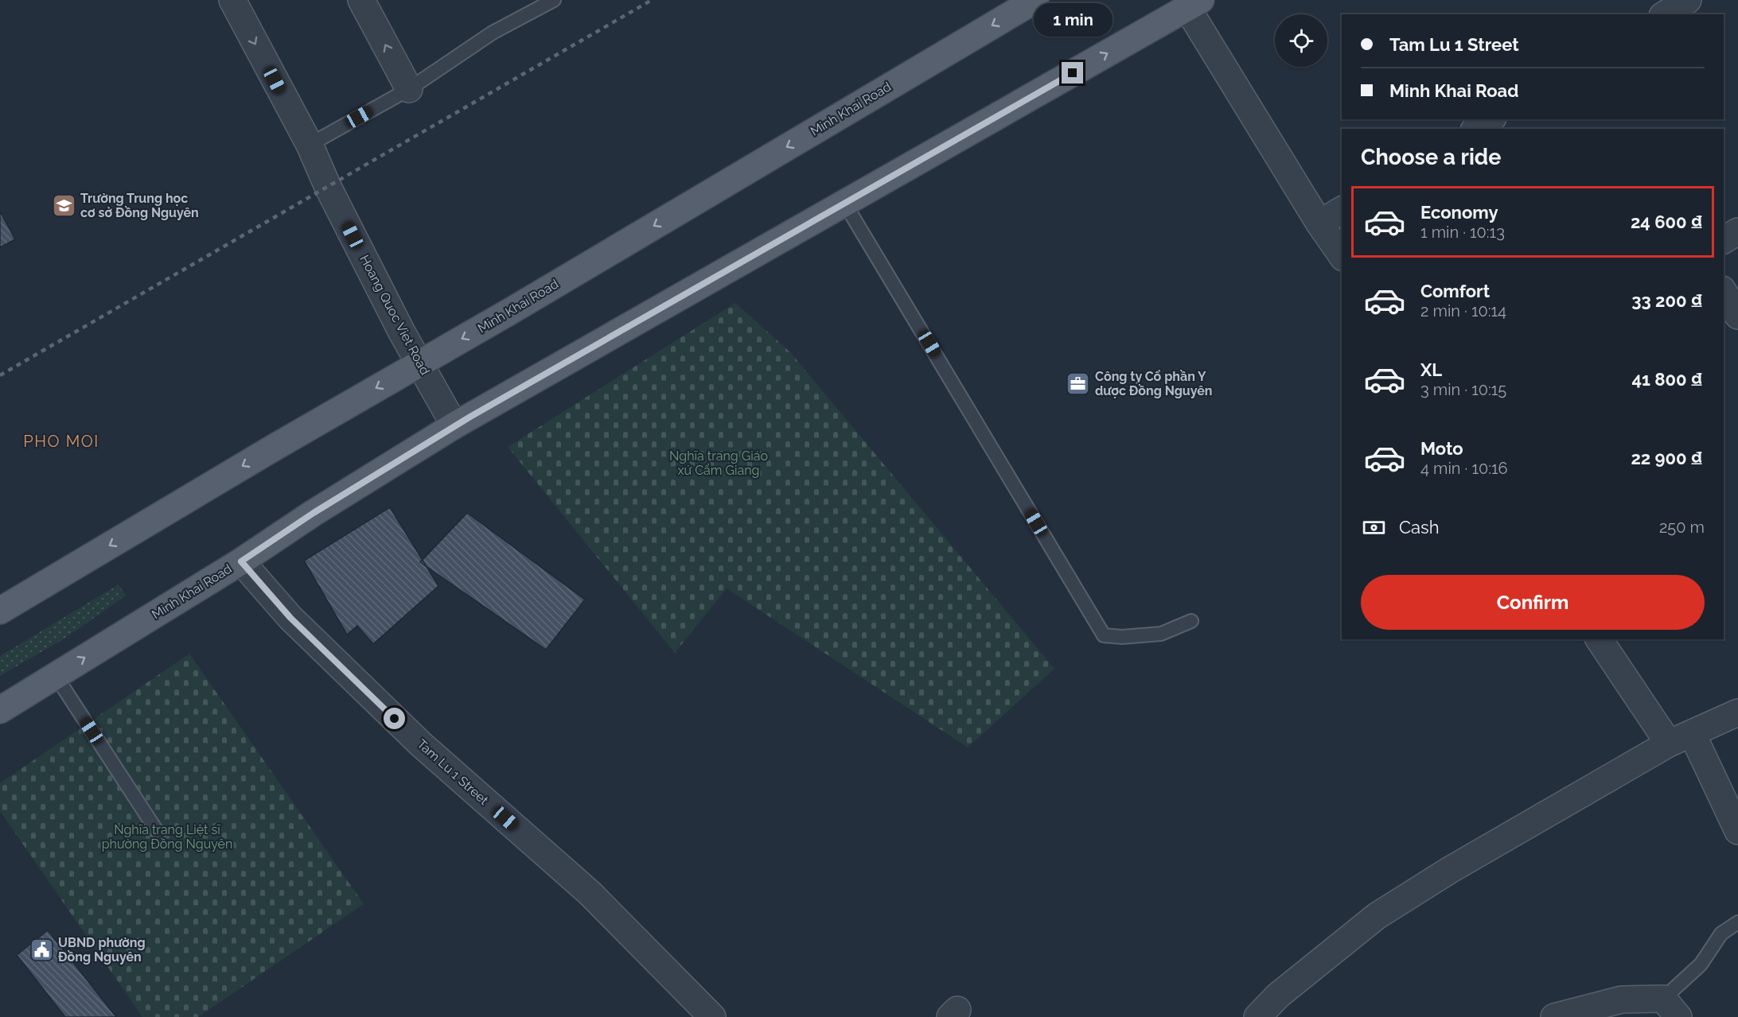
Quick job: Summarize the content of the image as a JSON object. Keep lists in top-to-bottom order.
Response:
{
  "streets": {
    "main road": ["Minh Khai Road"],
    "street": ["Hoang Quoc Viet Road", "Tam Lu 1 Street"]
  },
  "crossings": [
    ["Minh Khai Road", "Hoang Quoc Viet Road"],
    ["Minh Khai Road", "Tam Lu 1 Street"]
  ],
  "districts": ["PHO MOI"],
  "parks": ["Nghĩa trang Giáo xứ Cẩm Giang", "Nghĩa trang Liệt sĩ phường Đồng Nguyên"],
  "places": {
    "school or university": ["Trường Trung học cơ sở Đồng Nguyên"],
    "office": ["Công ty Cổ phần Y dược Đồng Nguyên"],
    "public building": ["UBND phường Đồng Nguyên"]
  },
  "page": {
    "bubble": "1 min",
    "banner": ["Tam Lu 1 Street", "Minh Khai Road"],
    "heading": "Choose a ride",
    "list": [
      {
        "name": "Economy",
        "note": "1 min · 10:13",
        "value": "24 600 ₫"
      },
      {
        "name": "Comfort",
        "note": "2 min · 10:14",
        "value": "33 200 ₫"
      },
      {
        "name": "XL",
        "note": "3 min · 10:15",
        "value": "41 800 ₫"
      },
      {
        "name": "Moto",
        "note": "4 min · 10:16",
        "value": "22 900 ₫"
      }
    ],
    "pay": ["Cash", "250 m"],
    "buttons": "Confirm"
  }
}
